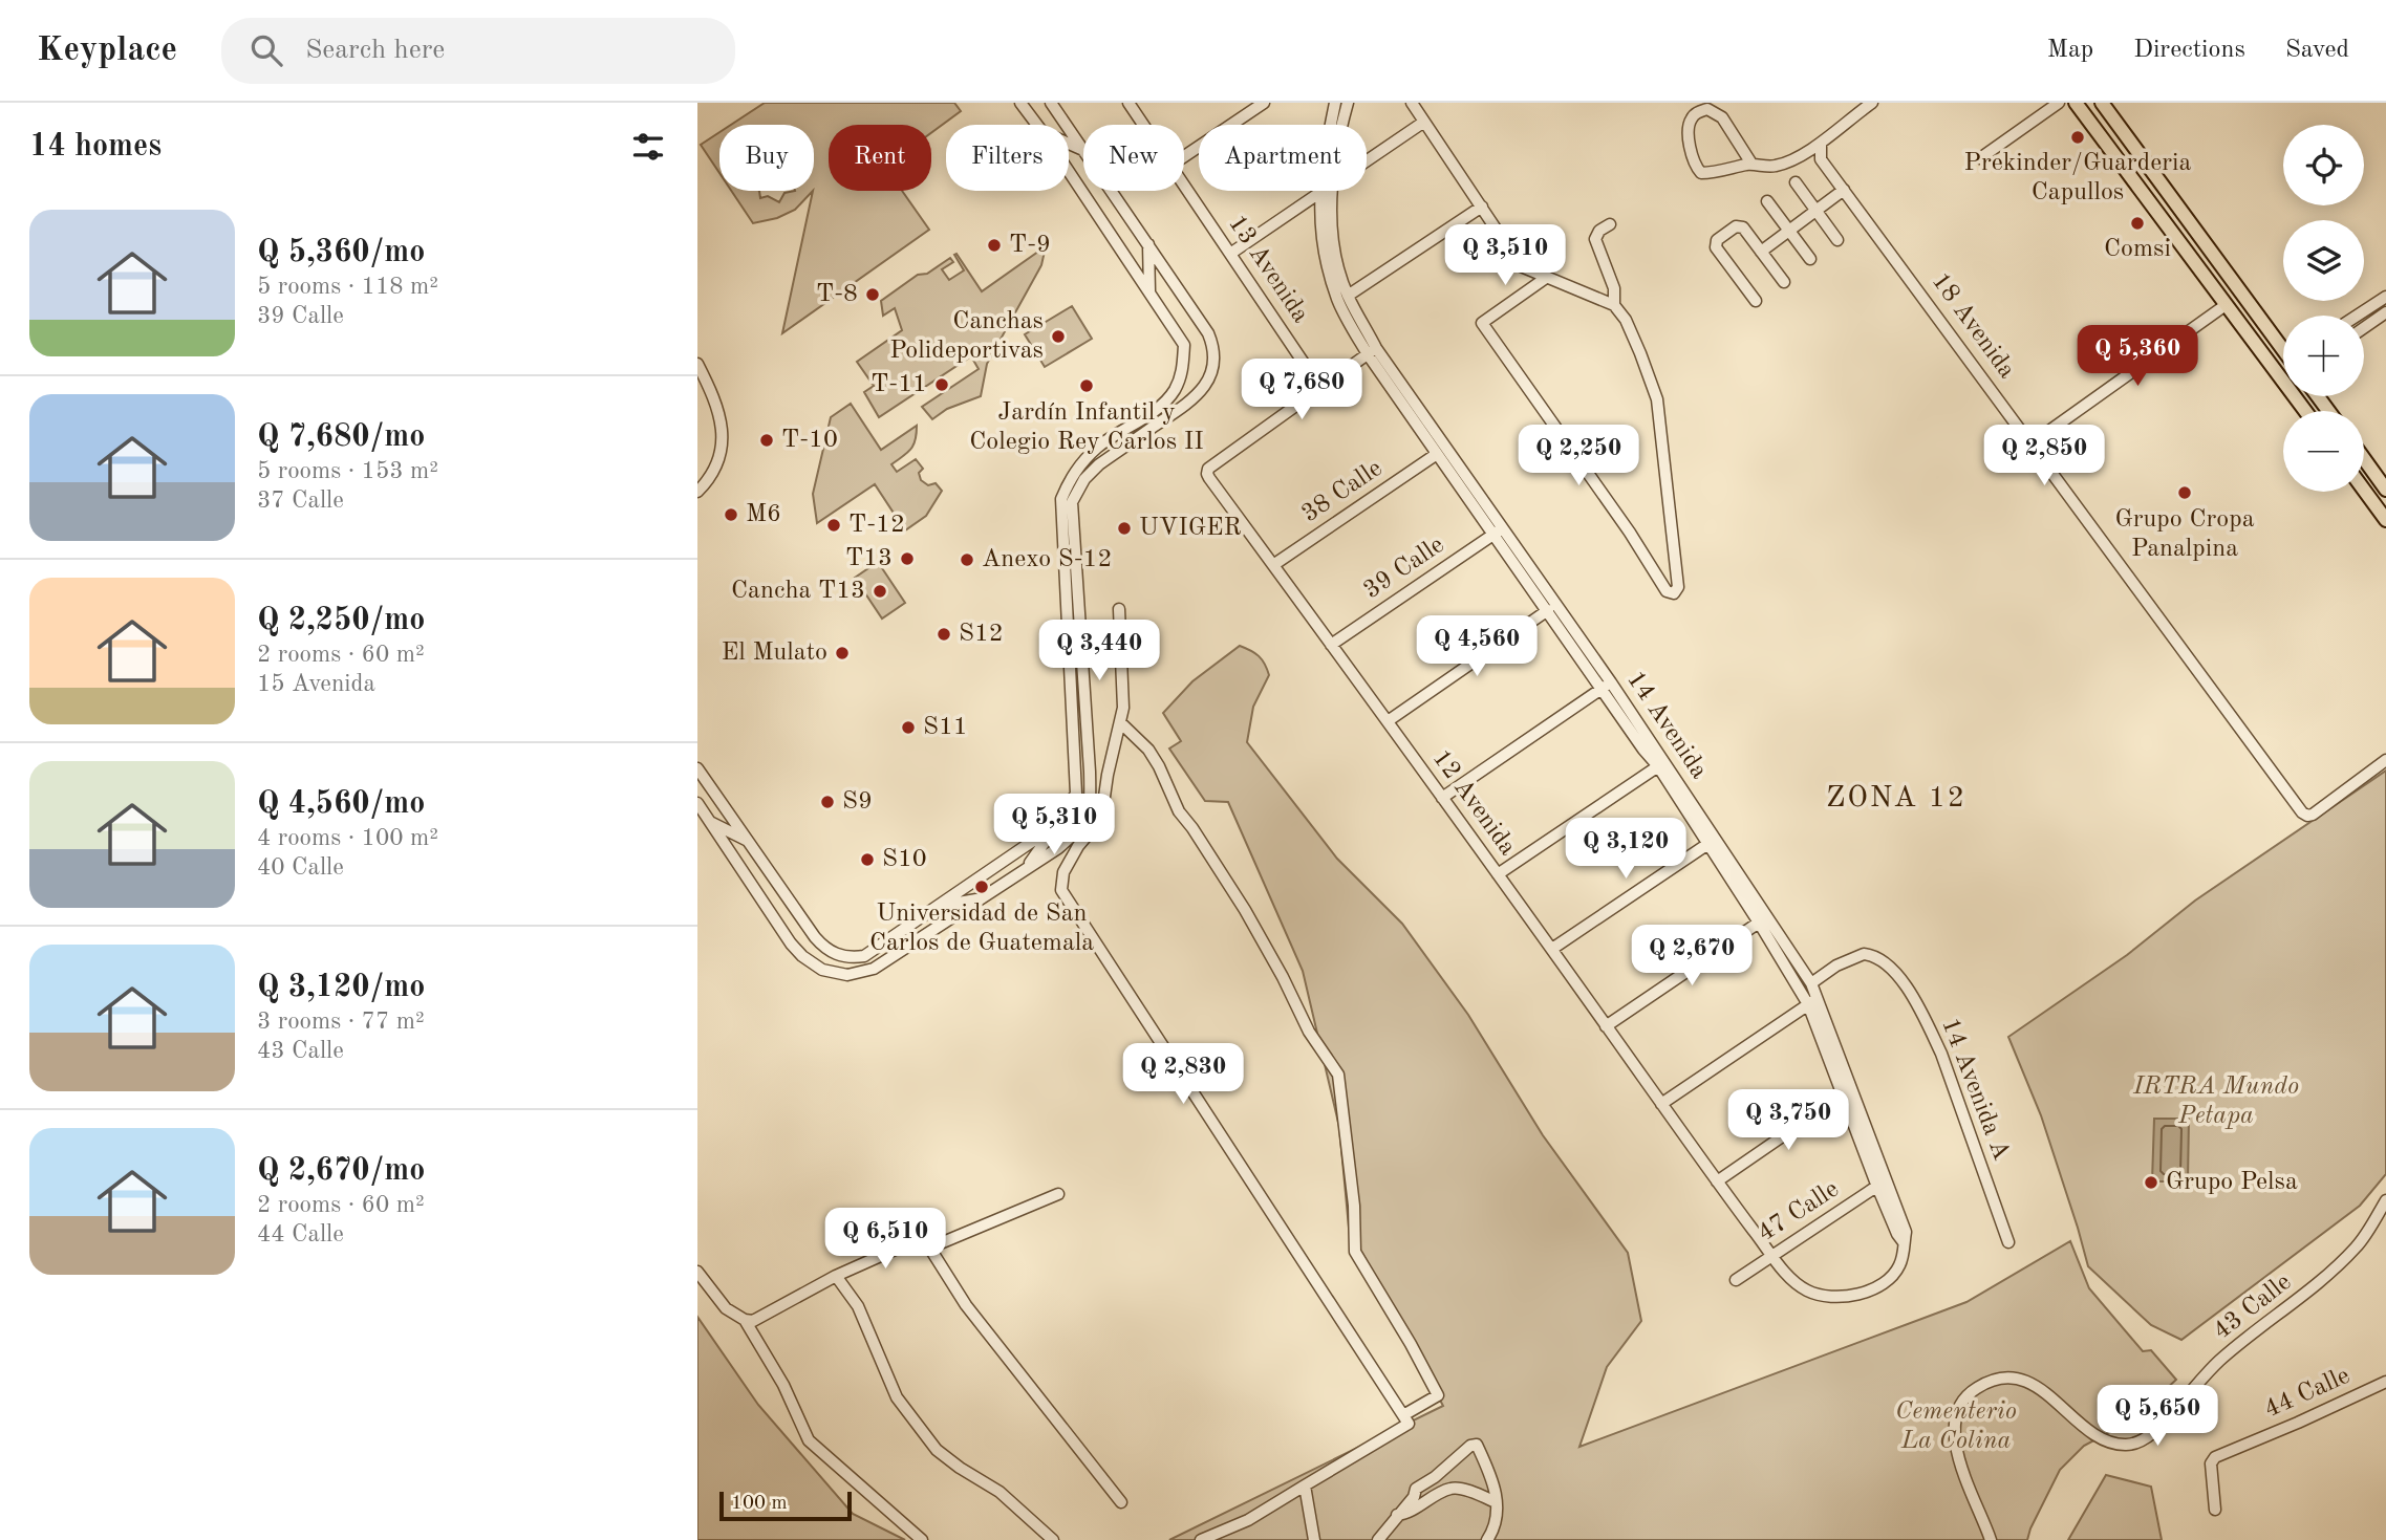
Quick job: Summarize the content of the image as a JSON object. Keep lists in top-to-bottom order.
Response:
{
  "streets": {
    "street": [
      "13 Avenida",
      "18 Avenida",
      "38 Calle",
      "39 Calle",
      "14 Avenida",
      "12 Avenida",
      "14 Avenida A",
      "47 Calle",
      "43 Calle",
      "44 Calle"
    ]
  },
  "crossings": [
    ["13 Avenida", "12 Avenida"],
    ["38 Calle", "14 Avenida"],
    ["38 Calle", "12 Avenida"],
    ["39 Calle", "14 Avenida"],
    ["39 Calle", "12 Avenida"],
    ["14 Avenida", "12 Avenida"],
    ["14 Avenida", "14 Avenida A"],
    ["14 Avenida", "47 Calle"],
    ["12 Avenida", "47 Calle"]
  ],
  "districts": ["ZONA 12"],
  "parks": ["IRTRA Mundo Petapa", "Cementerio La Colina"],
  "places": [
    "Prekinder/Guarderia Capullos",
    "Comsi",
    "T-9",
    "T-8",
    "Canchas Polideportivas",
    "T-11",
    "Jardín Infantil y Colegio Rey Carlos II",
    "T-10",
    "Grupo Cropa Panalpina",
    "M6",
    "T-12",
    "UVIGER",
    "T13",
    "Anexo S-12",
    "Cancha T13",
    "S12",
    "El Mulato",
    "S11",
    "S9",
    "S10",
    "Universidad de San Carlos de Guatemala",
    "Grupo Pelsa"
  ],
  "scale_bar": "100 m",
  "page": {
    "header": "Keyplace",
    "search": "Search here",
    "nav": ["Map", "Directions", "Saved"],
    "heading": "14 homes",
    "map_buttons": ["+", "−"],
    "chip": [
      "Buy",
      "Rent",
      "Filters",
      "New",
      "Apartment"
    ],
    "list": [
      {
        "name": "Q 5,360/mo",
        "note": "5 rooms · 118 m² · 39 Calle"
      },
      {
        "name": "Q 7,680/mo",
        "note": "5 rooms · 153 m² · 37 Calle"
      },
      {
        "name": "Q 2,250/mo",
        "note": "2 rooms · 60 m² · 15 Avenida"
      },
      {
        "name": "Q 4,560/mo",
        "note": "4 rooms · 100 m² · 40 Calle"
      },
      {
        "name": "Q 3,120/mo",
        "note": "3 rooms · 77 m² · 43 Calle"
      },
      {
        "name": "Q 2,670/mo",
        "note": "2 rooms · 60 m² · 44 Calle"
      }
    ],
    "price": [
      "Q 3,510",
      "Q 5,360",
      "Q 7,680",
      "Q 2,250",
      "Q 2,850",
      "Q 4,560",
      "Q 3,440",
      "Q 5,310",
      "Q 3,120",
      "Q 2,670",
      "Q 2,830",
      "Q 3,750",
      "Q 6,510",
      "Q 5,650"
    ],
    "scale": "100 m"
  }
}
